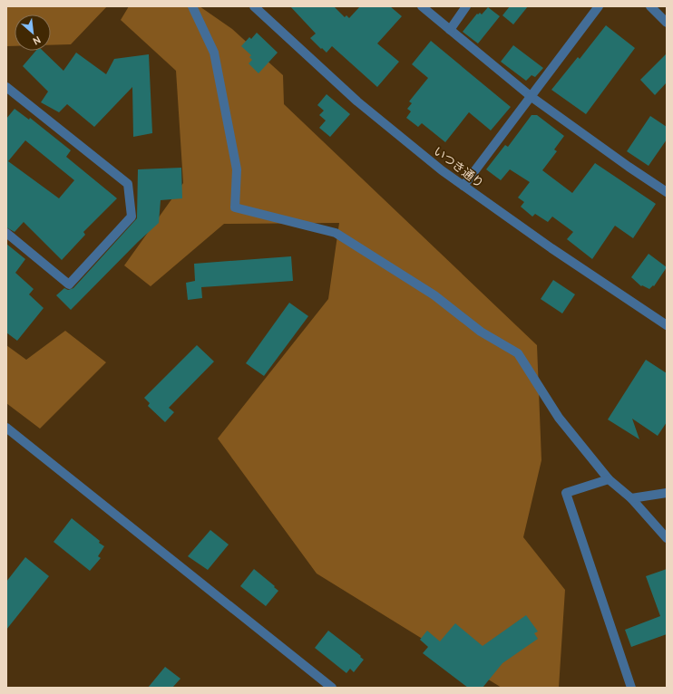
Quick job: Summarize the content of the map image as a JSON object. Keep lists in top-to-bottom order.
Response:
{
  "streets": {
    "street": ["いつき通り"]
  },
  "north": "bottom right"
}
